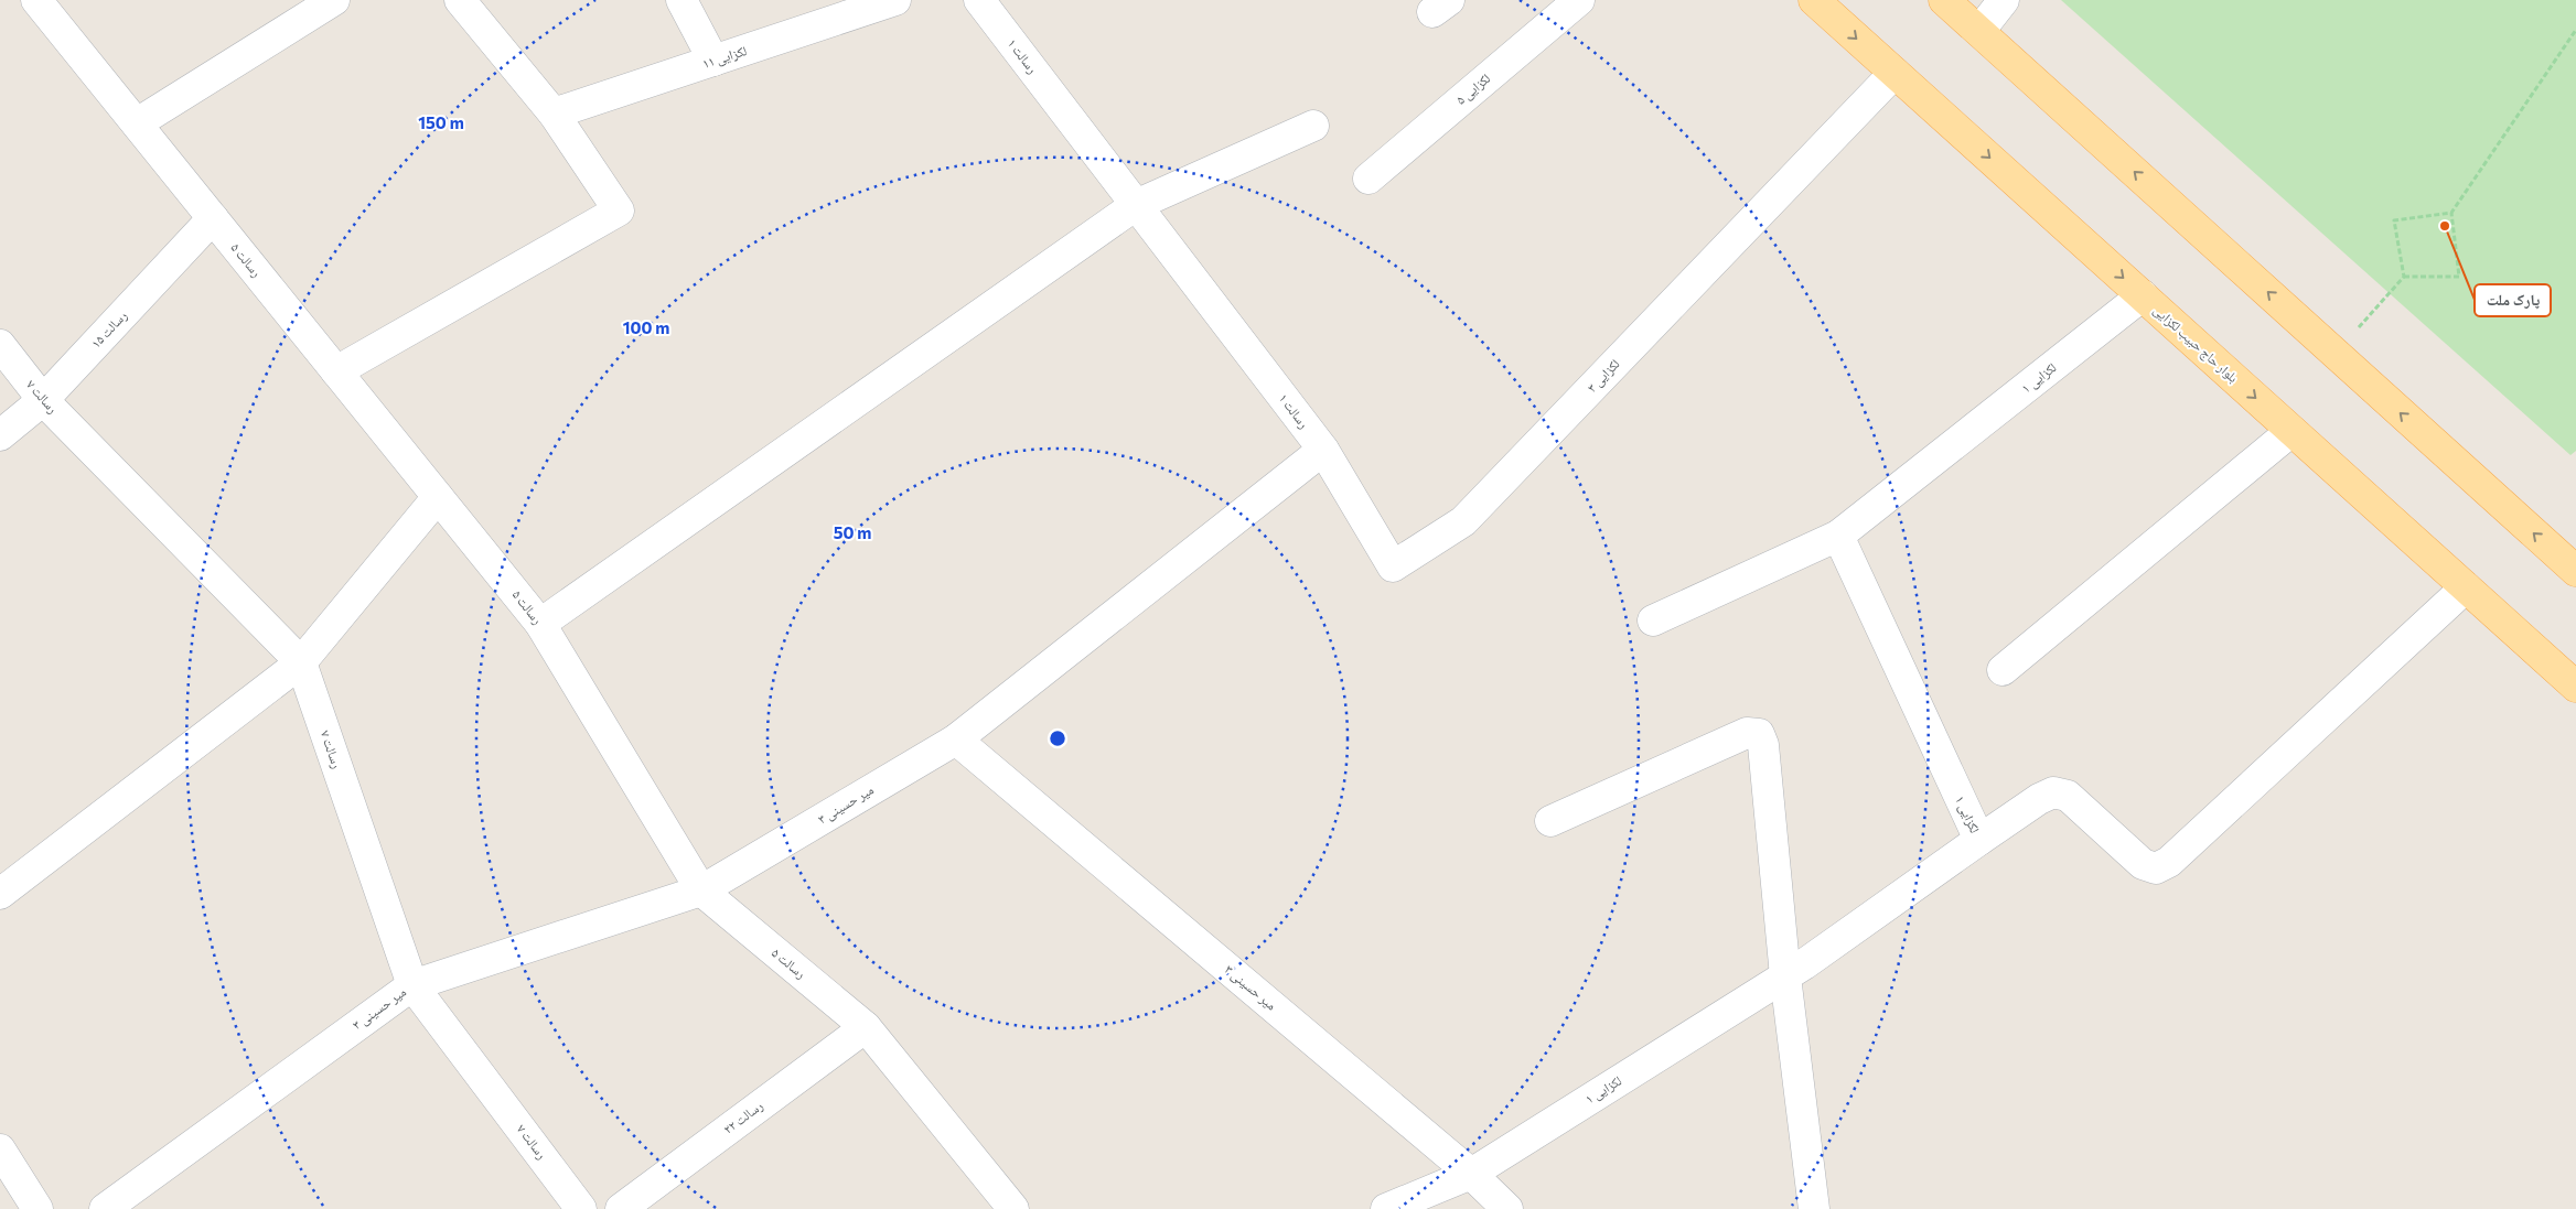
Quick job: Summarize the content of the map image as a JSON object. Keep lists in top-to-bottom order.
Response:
{
  "streets": {
    "main road": ["بلوار حاج حبیب لکزايی"],
    "street": [
      "رسالت ۱",
      "لکزایی ۱۱",
      "لکزایی ۵",
      "رسالت ۵",
      "رسالت ۱۵",
      "لکزایی ۳",
      "لکزایی ۱",
      "رسالت ۷",
      "میر حسینی ۳",
      "رسالت ۲۲"
    ]
  },
  "crossings": [
    ["رسالت ۱", "لکزایی ۳"],
    ["رسالت ۵", "رسالت ۱۵"],
    ["رسالت ۵", "میر حسینی ۳"],
    ["رسالت ۵", "رسالت ۲۲"],
    ["رسالت ۱۵", "رسالت ۷"],
    ["بلوار حاج حبیب لکزايی", "لکزایی ۳"],
    ["بلوار حاج حبیب لکزايی", "لکزایی ۱"],
    ["لکزایی ۱", "میر حسینی ۳"],
    ["رسالت ۷", "میر حسینی ۳"]
  ],
  "places": ["پارک ملت"],
  "rings": ["150 m", "100 m", "50 m"]
}
